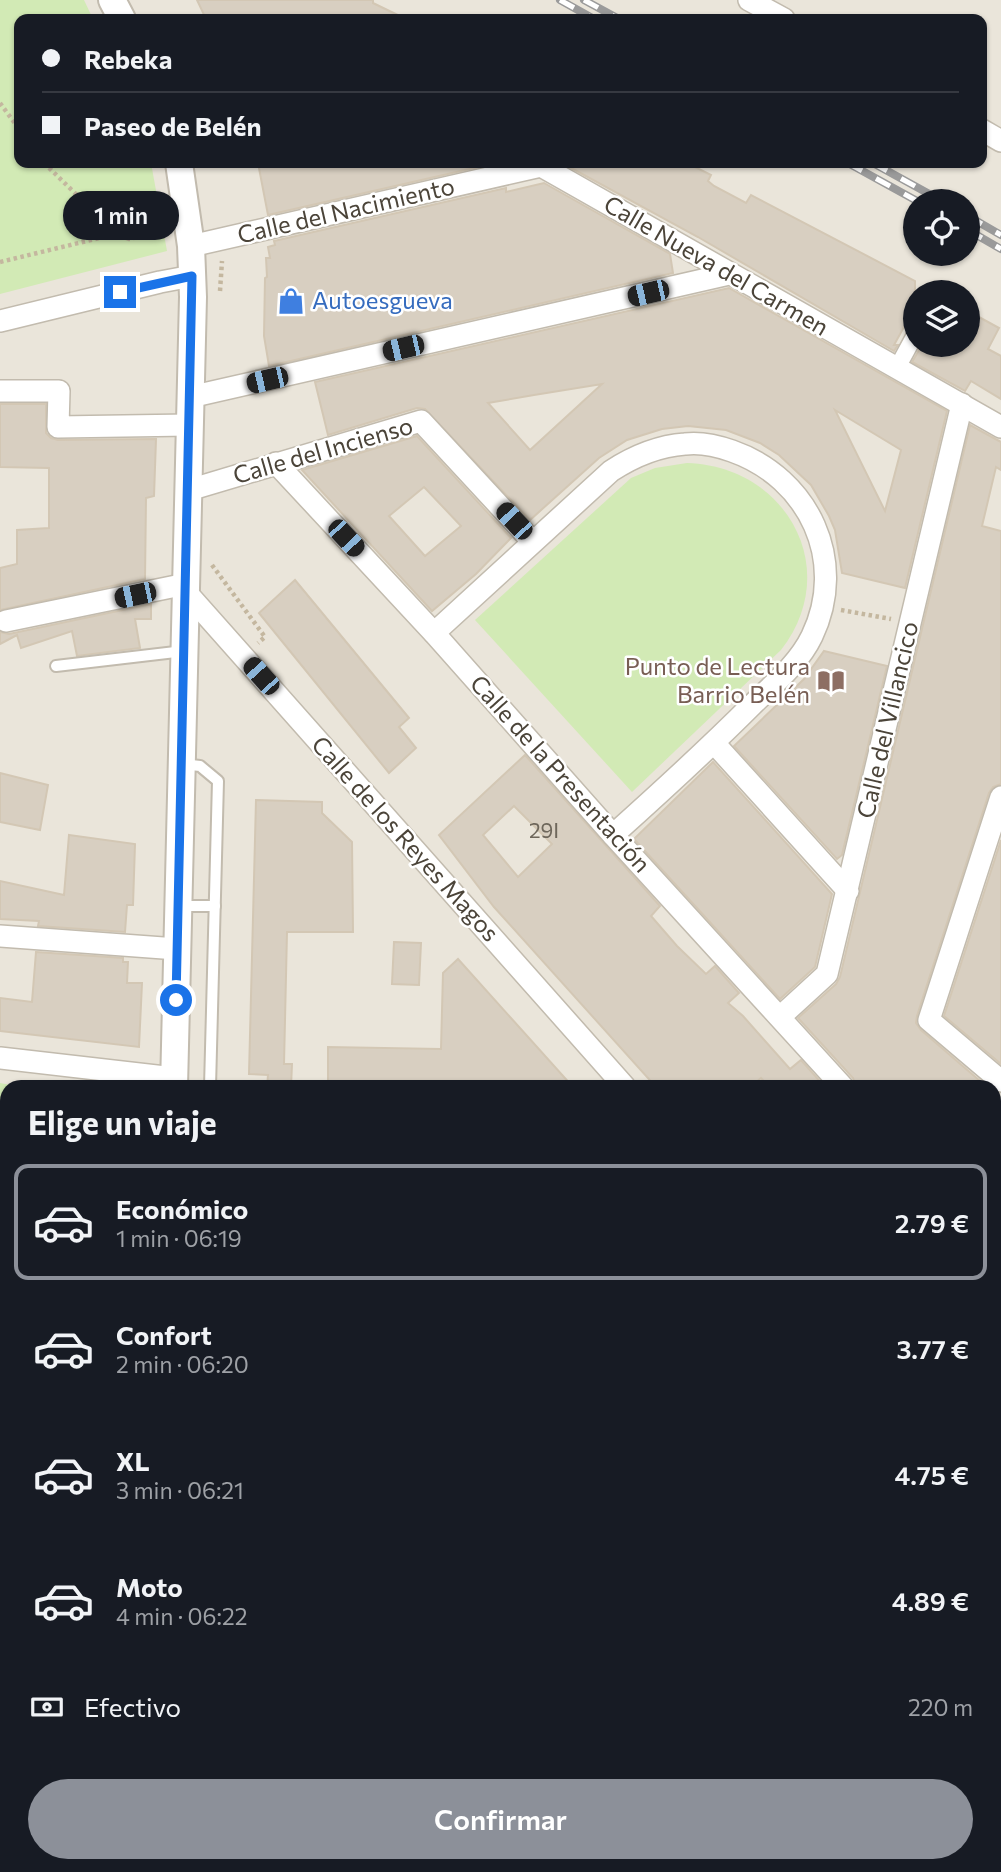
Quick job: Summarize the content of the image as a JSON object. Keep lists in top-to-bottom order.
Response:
{
  "streets": {
    "street": [
      "Calle del Nacimiento",
      "Calle Nueva del Carmen",
      "Calle del Incienso",
      "Calle del Villancico",
      "Calle de la Presentación",
      "Calle de los Reyes Magos"
    ]
  },
  "crossings": [
    ["Calle Nueva del Carmen", "Calle del Villancico"],
    ["Calle del Incienso", "Calle de la Presentación"],
    ["Calle del Villancico", "Calle de la Presentación"]
  ],
  "places": {
    "shop": ["Autoesgueva"],
    "library": ["Punto de Lectura Barrio Belén"]
  },
  "house_numbers": ["29I"],
  "page": {
    "banner": ["Rebeka", "Paseo de Belén"],
    "bubble": "1 min",
    "heading": "Elige un viaje",
    "list": [
      {
        "name": "Económico",
        "note": "1 min · 06:19",
        "value": "2.79 €"
      },
      {
        "name": "Confort",
        "note": "2 min · 06:20",
        "value": "3.77 €"
      },
      {
        "name": "XL",
        "note": "3 min · 06:21",
        "value": "4.75 €"
      },
      {
        "name": "Moto",
        "note": "4 min · 06:22",
        "value": "4.89 €"
      }
    ],
    "pay": ["Efectivo", "220 m"],
    "buttons": "Confirmar"
  }
}
